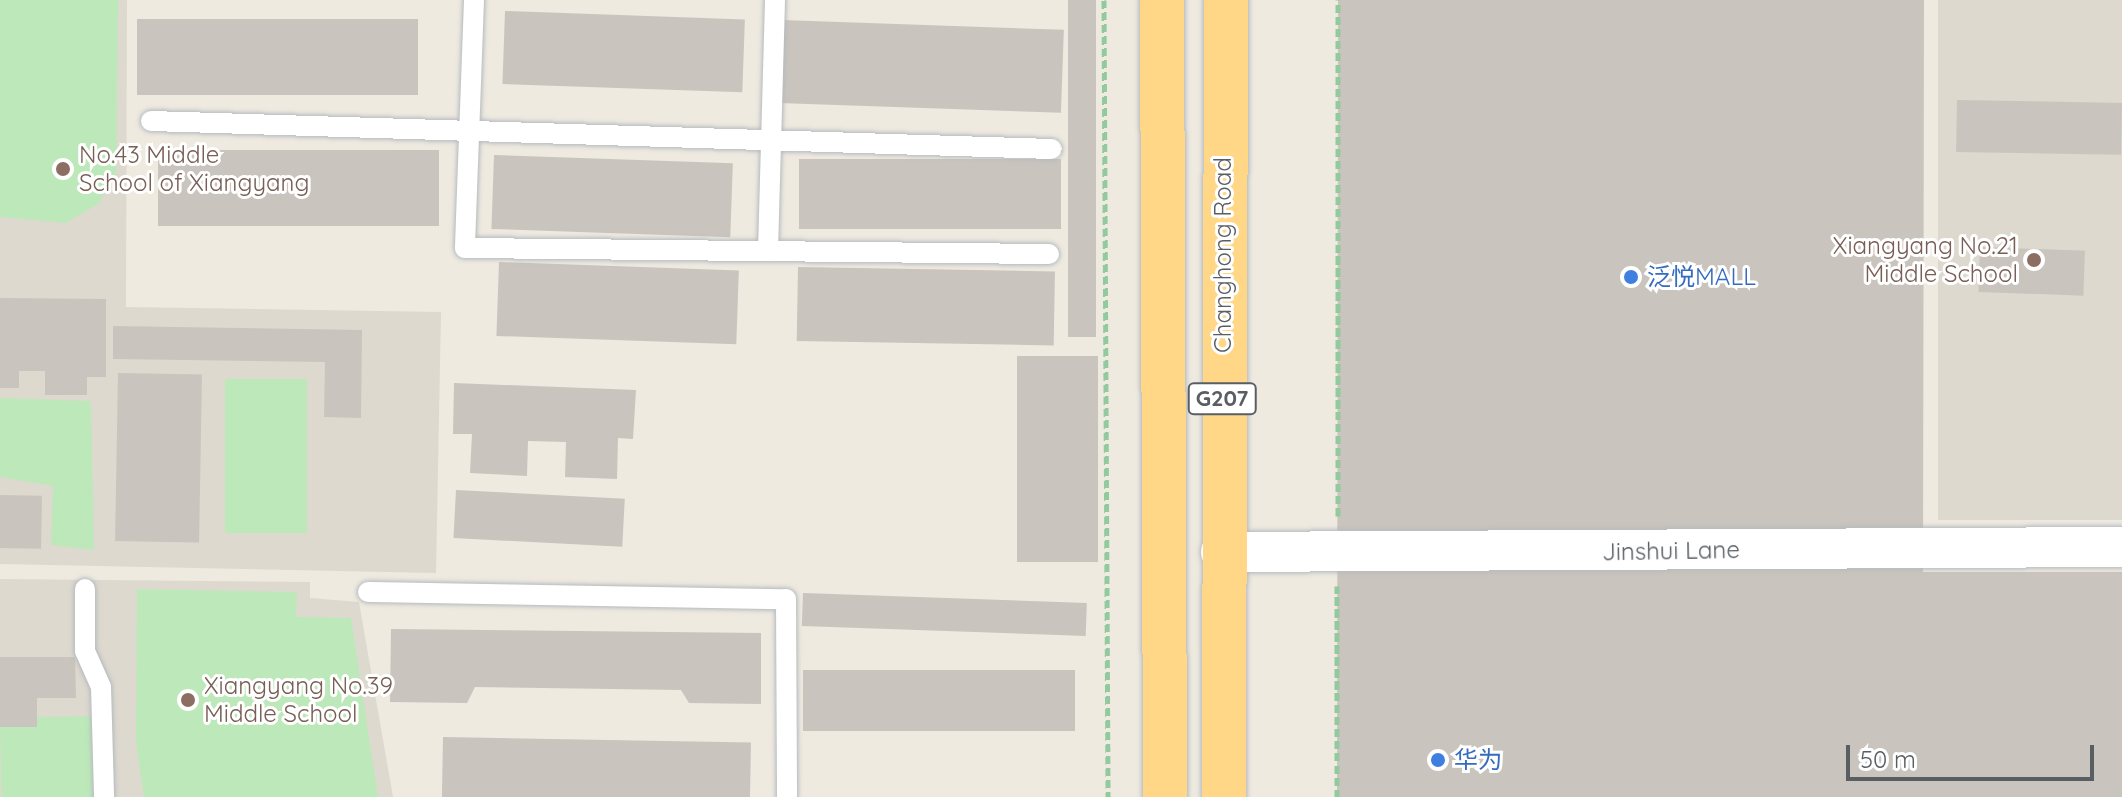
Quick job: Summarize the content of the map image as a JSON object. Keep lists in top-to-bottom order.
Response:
{
  "streets": {
    "highway": ["Changhong Road", "G207"],
    "street": ["Jinshui Lane"]
  },
  "crossings": [
    ["Changhong Road", "Jinshui Lane"]
  ],
  "places": [
    "No.43 Middle School of Xiangyang",
    "Xiangyang No.21 Middle School",
    "泛悦MALL",
    "Xiangyang No.39 Middle School",
    "华为"
  ],
  "scale_bar": "50 m"
}
